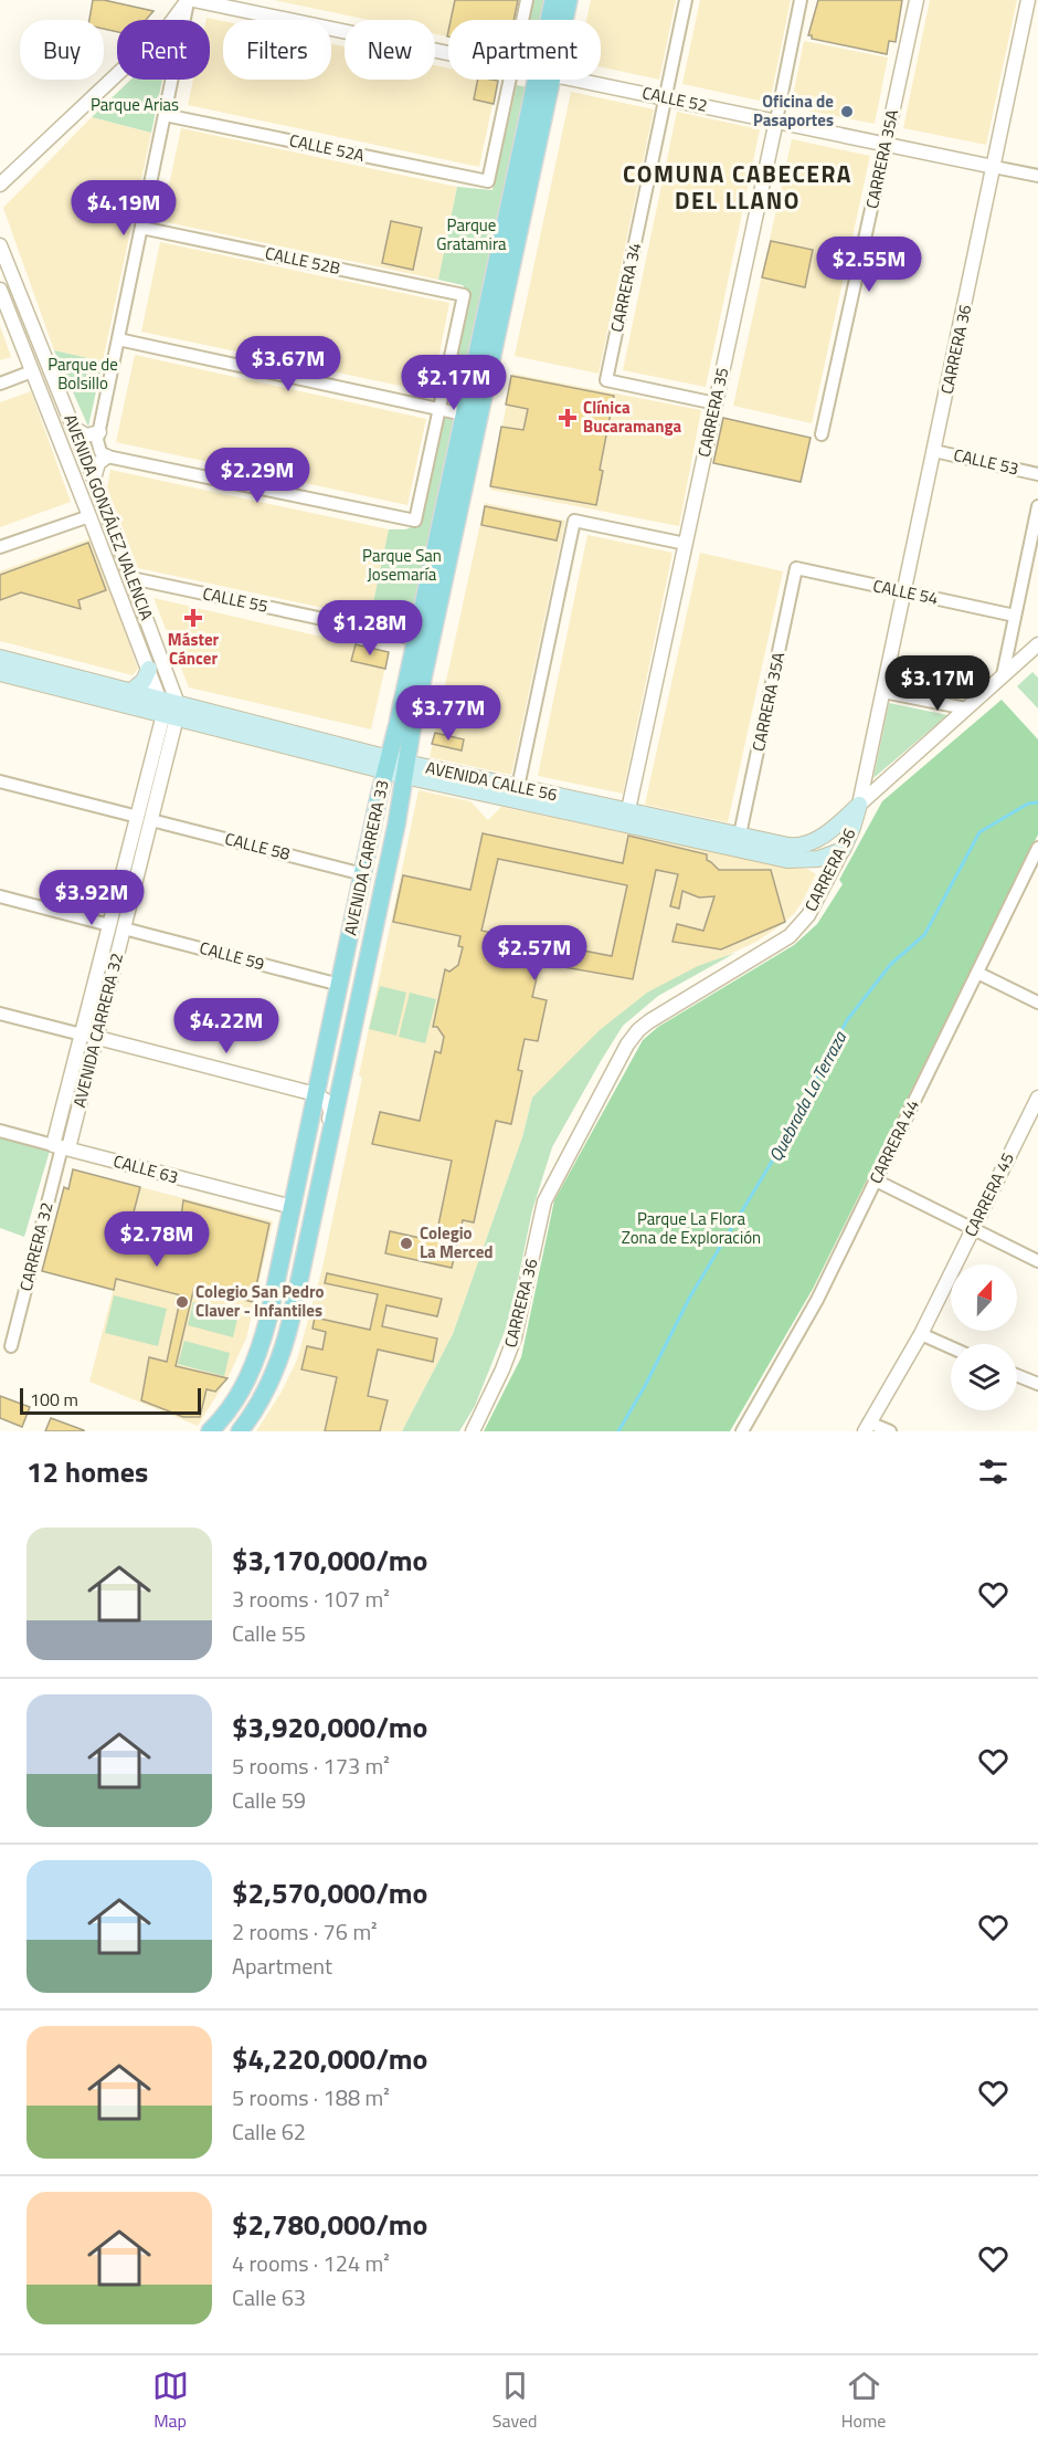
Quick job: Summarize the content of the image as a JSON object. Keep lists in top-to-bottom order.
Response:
{
  "streets": {
    "main road": ["CARRERA 36", "AVENIDA CALLE 56", "AVENIDA CARRERA 33"],
    "street": [
      "CALLE 52",
      "CALLE 52A",
      "CARRERA 35A",
      "CALLE 52B",
      "CARRERA 34",
      "CARRERA 35",
      "CALLE 53",
      "AVENIDA GONZÁLEZ VALENCIA",
      "CALLE 54",
      "CALLE 55",
      "CALLE 58",
      "CALLE 59",
      "AVENIDA CARRERA 32",
      "CARRERA 44",
      "CALLE 63",
      "CARRERA 45",
      "CARRERA 32"
    ]
  },
  "crossings": [
    ["CALLE 52", "CARRERA 35A"],
    ["CALLE 52", "CARRERA 34"],
    ["CALLE 52", "CARRERA 36"],
    ["CALLE 52", "CARRERA 35"],
    ["CARRERA 35A", "CALLE 54"],
    ["CARRERA 35A", "AVENIDA CALLE 56"],
    ["CARRERA 34", "CARRERA 35"],
    ["CARRERA 36", "CALLE 53"],
    ["CARRERA 36", "CALLE 54"],
    ["CARRERA 36", "AVENIDA CALLE 56"],
    ["CARRERA 35", "AVENIDA CALLE 56"],
    ["AVENIDA GONZÁLEZ VALENCIA", "CALLE 55"],
    ["AVENIDA GONZÁLEZ VALENCIA", "AVENIDA CALLE 56"],
    ["AVENIDA GONZÁLEZ VALENCIA", "AVENIDA CARRERA 32"],
    ["CALLE 55", "AVENIDA CARRERA 33"],
    ["AVENIDA CALLE 56", "AVENIDA CARRERA 33"],
    ["AVENIDA CALLE 56", "AVENIDA CARRERA 32"],
    ["CALLE 58", "AVENIDA CARRERA 33"],
    ["CALLE 58", "AVENIDA CARRERA 32"],
    ["AVENIDA CARRERA 33", "CALLE 59"],
    ["AVENIDA CARRERA 33", "CALLE 63"],
    ["CALLE 59", "AVENIDA CARRERA 32"],
    ["AVENIDA CARRERA 32", "CALLE 63"],
    ["AVENIDA CARRERA 32", "CARRERA 32"],
    ["CALLE 63", "CARRERA 32"]
  ],
  "districts": ["COMUNA CABECERA DEL LLANO"],
  "water": ["Quebrada La Terraza"],
  "parks": [
    "Parque Arias",
    "Parque Gratamira",
    "Parque de Bolsillo",
    "Parque San Josemaría",
    "Parque La Flora Zona de Exploración"
  ],
  "places": {
    "other": ["Oficina de Pasaportes", "Colegio La Merced", "Colegio San Pedro Claver - Infantiles"],
    "health": ["Clínica Bucaramanga", "Máster Cáncer"]
  },
  "scale_bar": "100 m",
  "north": "top",
  "page": {
    "chip": [
      "Buy",
      "Rent",
      "Filters",
      "New",
      "Apartment"
    ],
    "price": [
      "$4.19M",
      "$2.55M",
      "$3.67M",
      "$2.17M",
      "$2.29M",
      "$1.28M",
      "$3.17M",
      "$3.77M",
      "$3.92M",
      "$2.57M",
      "$4.22M",
      "$2.78M"
    ],
    "scale": "100 m",
    "heading": "12 homes",
    "list": [
      {
        "name": "$3,170,000/mo",
        "note": "3 rooms · 107 m² · Calle 55"
      },
      {
        "name": "$3,920,000/mo",
        "note": "5 rooms · 173 m² · Calle 59"
      },
      {
        "name": "$2,570,000/mo",
        "note": "2 rooms · 76 m² · Apartment"
      },
      {
        "name": "$4,220,000/mo",
        "note": "5 rooms · 188 m² · Calle 62"
      },
      {
        "name": "$2,780,000/mo",
        "note": "4 rooms · 124 m² · Calle 63"
      }
    ],
    "tabs": ["Map", "Saved", "Home"]
  }
}
